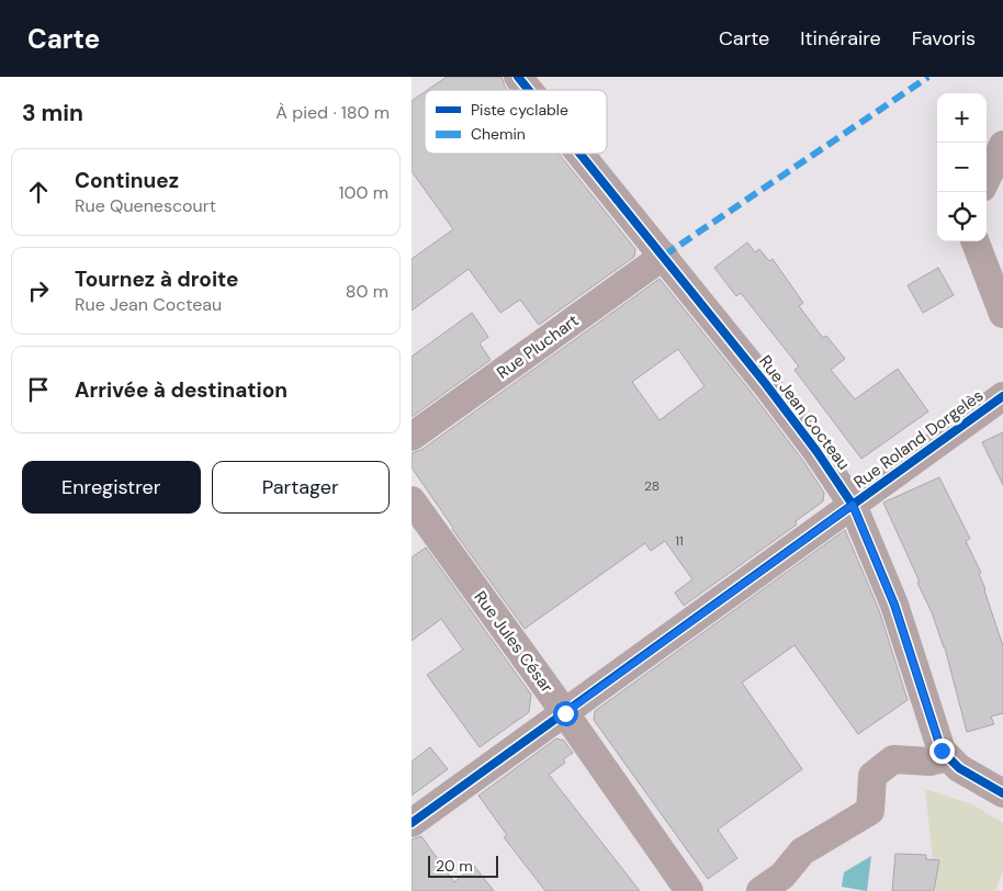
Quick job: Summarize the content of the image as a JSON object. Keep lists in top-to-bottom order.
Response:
{
  "streets": {
    "street": [
      "Rue Pluchart",
      "Rue Jean Cocteau",
      "Rue Roland Dorgelès",
      "Rue Jules César"
    ]
  },
  "crossings": [
    ["Rue Pluchart", "Rue Jean Cocteau"],
    ["Rue Jean Cocteau", "Rue Roland Dorgelès"],
    ["Rue Roland Dorgelès", "Rue Jules César"]
  ],
  "house_numbers": ["28", "11"],
  "legend": ["Piste cyclable", "Chemin"],
  "scale_bar": "20 m",
  "page": {
    "header": "Carte",
    "nav": ["Carte", "Itinéraire", "Favoris"],
    "heading": ["3 min", "À pied · 180 m"],
    "map_buttons": ["+", "−"],
    "list": [
      ["Continuez", "Rue Quenescourt", "100 m"],
      ["Tournez à droite", "Rue Jean Cocteau", "80 m"],
      "Arrivée à destination"
    ],
    "buttons": ["Enregistrer", "Partager"],
    "scale": "20 m"
  }
}
